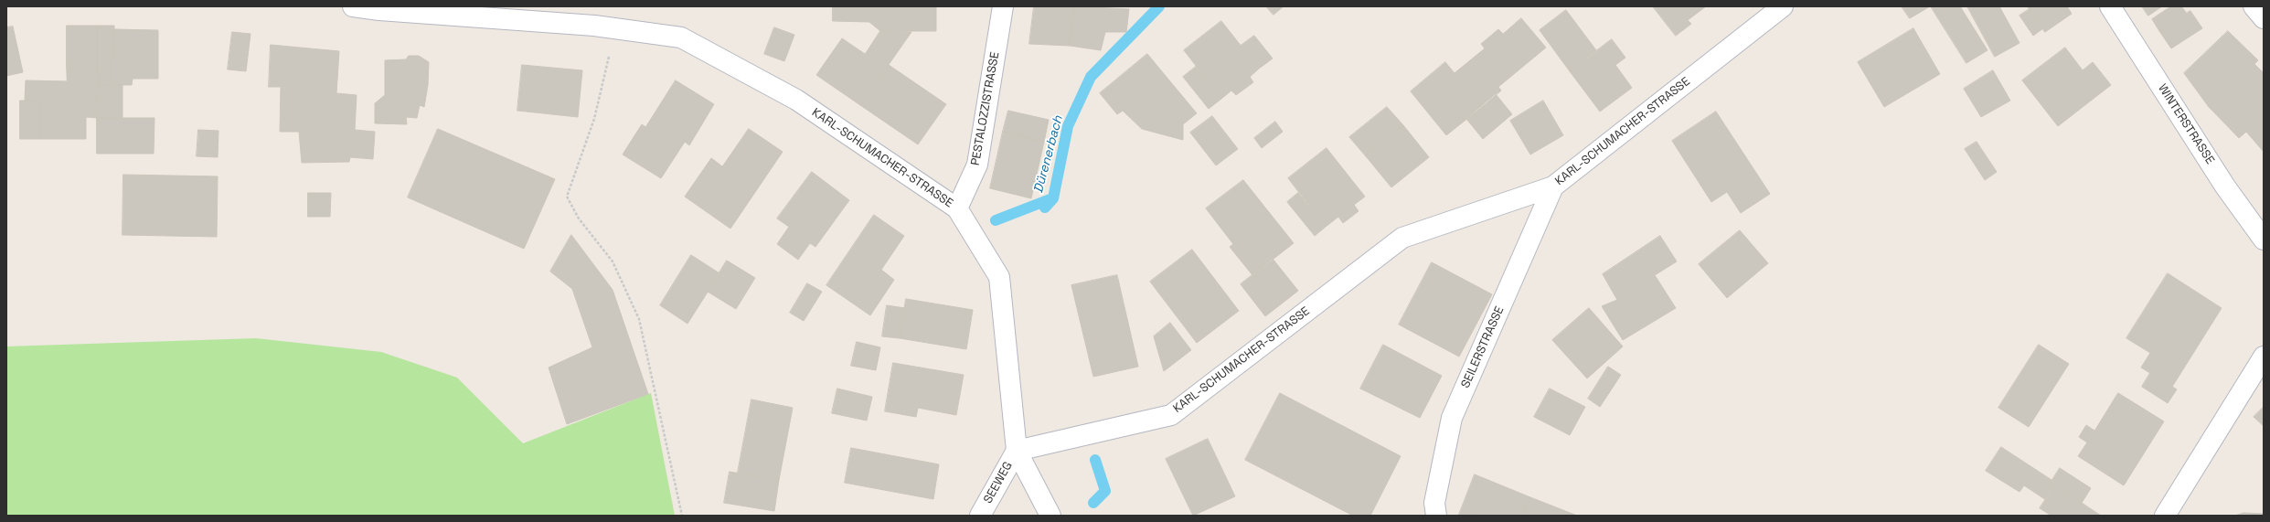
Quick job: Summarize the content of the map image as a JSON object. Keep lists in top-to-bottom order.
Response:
{
  "streets": {
    "street": [
      "PESTALOZZISTRASSE",
      "WINTERSTRASSE",
      "KARL-SCHUMACHER-STRASSE",
      "SEILERSTRASSE",
      "SEEWEG"
    ]
  },
  "crossings": [
    ["PESTALOZZISTRASSE", "KARL-SCHUMACHER-STRASSE"],
    ["KARL-SCHUMACHER-STRASSE", "SEILERSTRASSE"],
    ["KARL-SCHUMACHER-STRASSE", "SEEWEG"]
  ],
  "water": ["Dürenerbach"]
}
